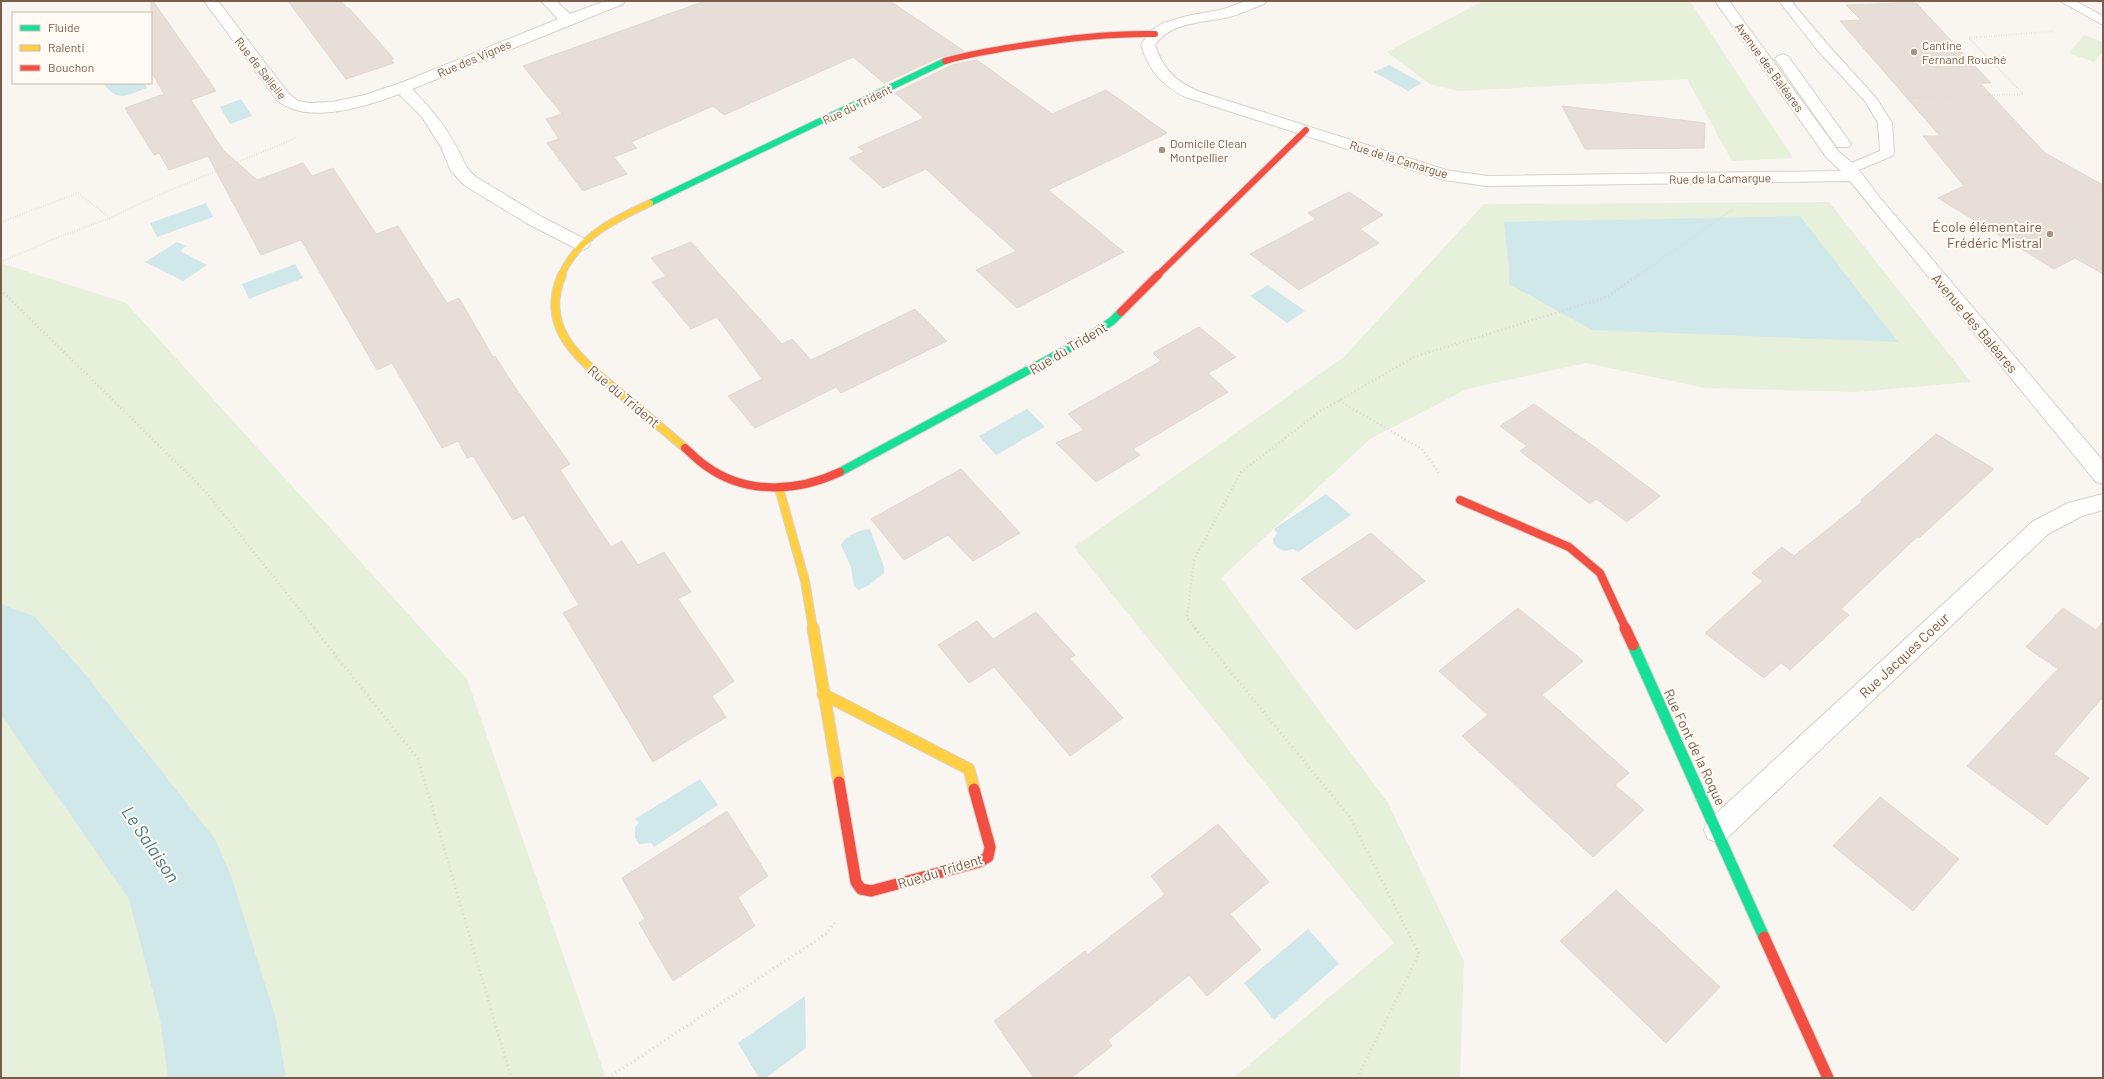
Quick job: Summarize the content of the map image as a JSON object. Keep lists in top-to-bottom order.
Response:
{
  "streets": {
    "street": [
      "Rue des Vignes",
      "Avenue des Baléares",
      "Rue de Sallelle",
      "Rue du Trident",
      "Rue de la Camargue",
      "Rue Jacques Coeur",
      "Rue Font de la Roque"
    ]
  },
  "crossings": [
    ["Rue des Vignes", "Rue de Sallelle"],
    ["Avenue des Baléares", "Rue de la Camargue"],
    ["Rue du Trident", "Rue de la Camargue"],
    ["Rue Jacques Coeur", "Rue Font de la Roque"]
  ],
  "water": ["Le Salaison"],
  "places": ["Cantine Fernand Rouché", "Domicile Clean Montpellier", "École élémentaire Frédéric Mistral"],
  "legend": ["Fluide", "Ralenti", "Bouchon"]
}
